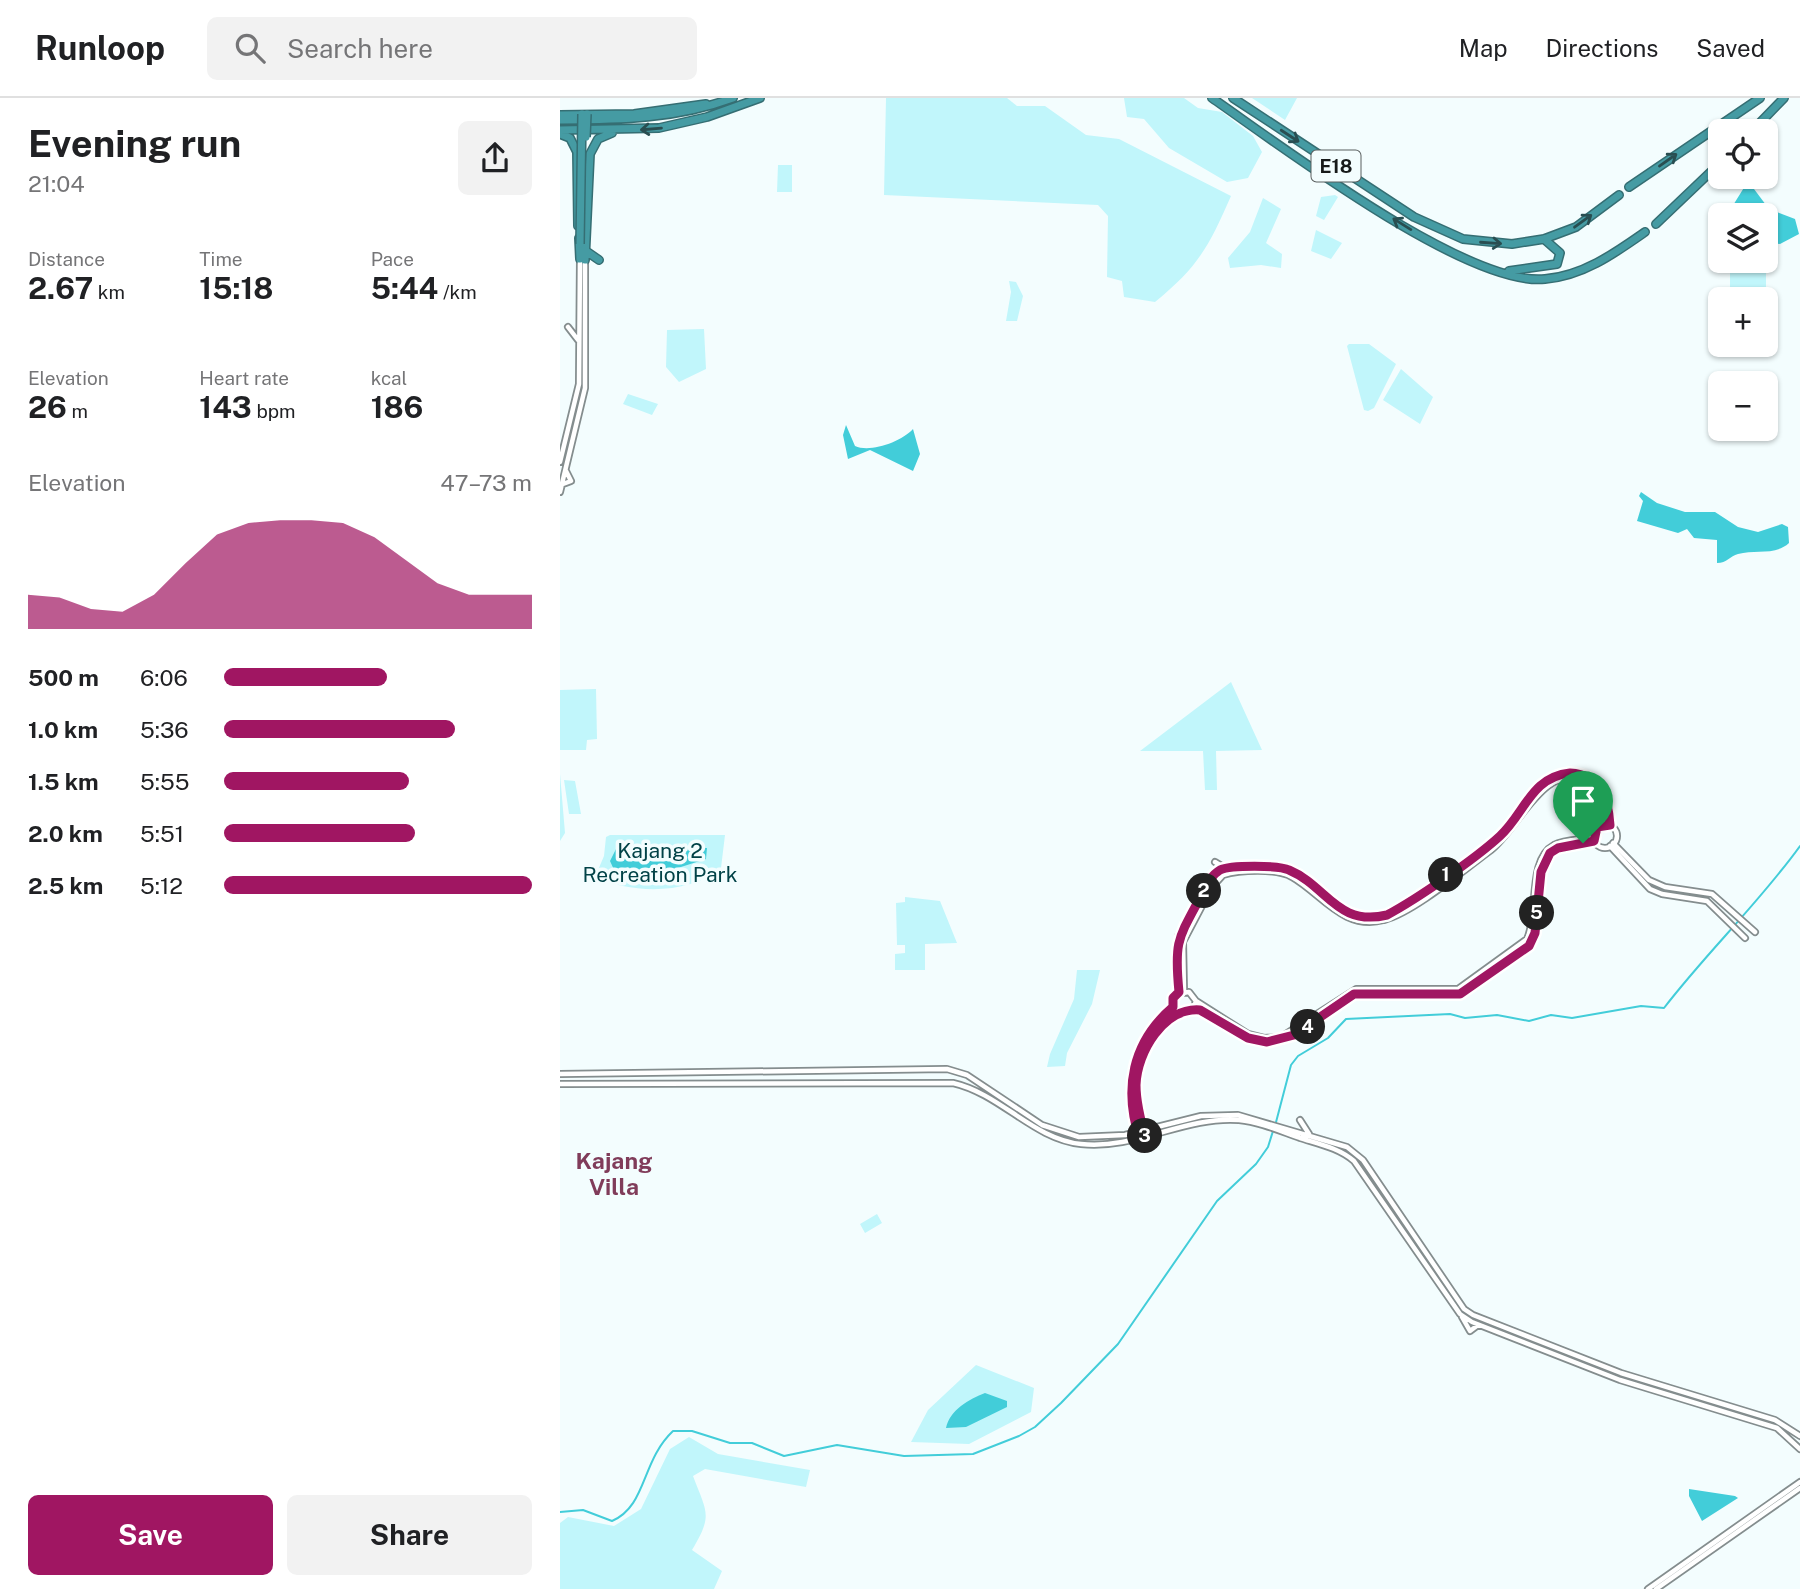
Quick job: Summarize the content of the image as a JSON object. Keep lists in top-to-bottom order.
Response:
{
  "streets": {
    "highway": ["E18"]
  },
  "districts": ["Kajang Villa"],
  "parks": ["Kajang 2 Recreation Park"],
  "page": {
    "header": "Runloop",
    "search": "Search here",
    "nav": ["Map", "Directions", "Saved"],
    "heading": ["Evening run", "21:04"],
    "map_buttons": ["+", "−"],
    "stats": [
      ["Distance", "2.67 km"],
      ["Time", "15:18"],
      ["Pace", "5:44 /km"],
      ["Elevation", "26 m"],
      ["Heart rate", "143 bpm"],
      ["kcal", "186"]
    ],
    "chart": ["Elevation", "47–73 m"],
    "list": [
      {
        "name": "500 m",
        "note": "6:06"
      },
      {
        "name": "1.0 km",
        "note": "5:36"
      },
      {
        "name": "1.5 km",
        "note": "5:55"
      },
      {
        "name": "2.0 km",
        "note": "5:51"
      },
      {
        "name": "2.5 km",
        "note": "5:12"
      }
    ],
    "pins": [
      "1",
      "2",
      "5",
      "4",
      "3"
    ],
    "buttons": ["Save", "Share"]
  }
}
